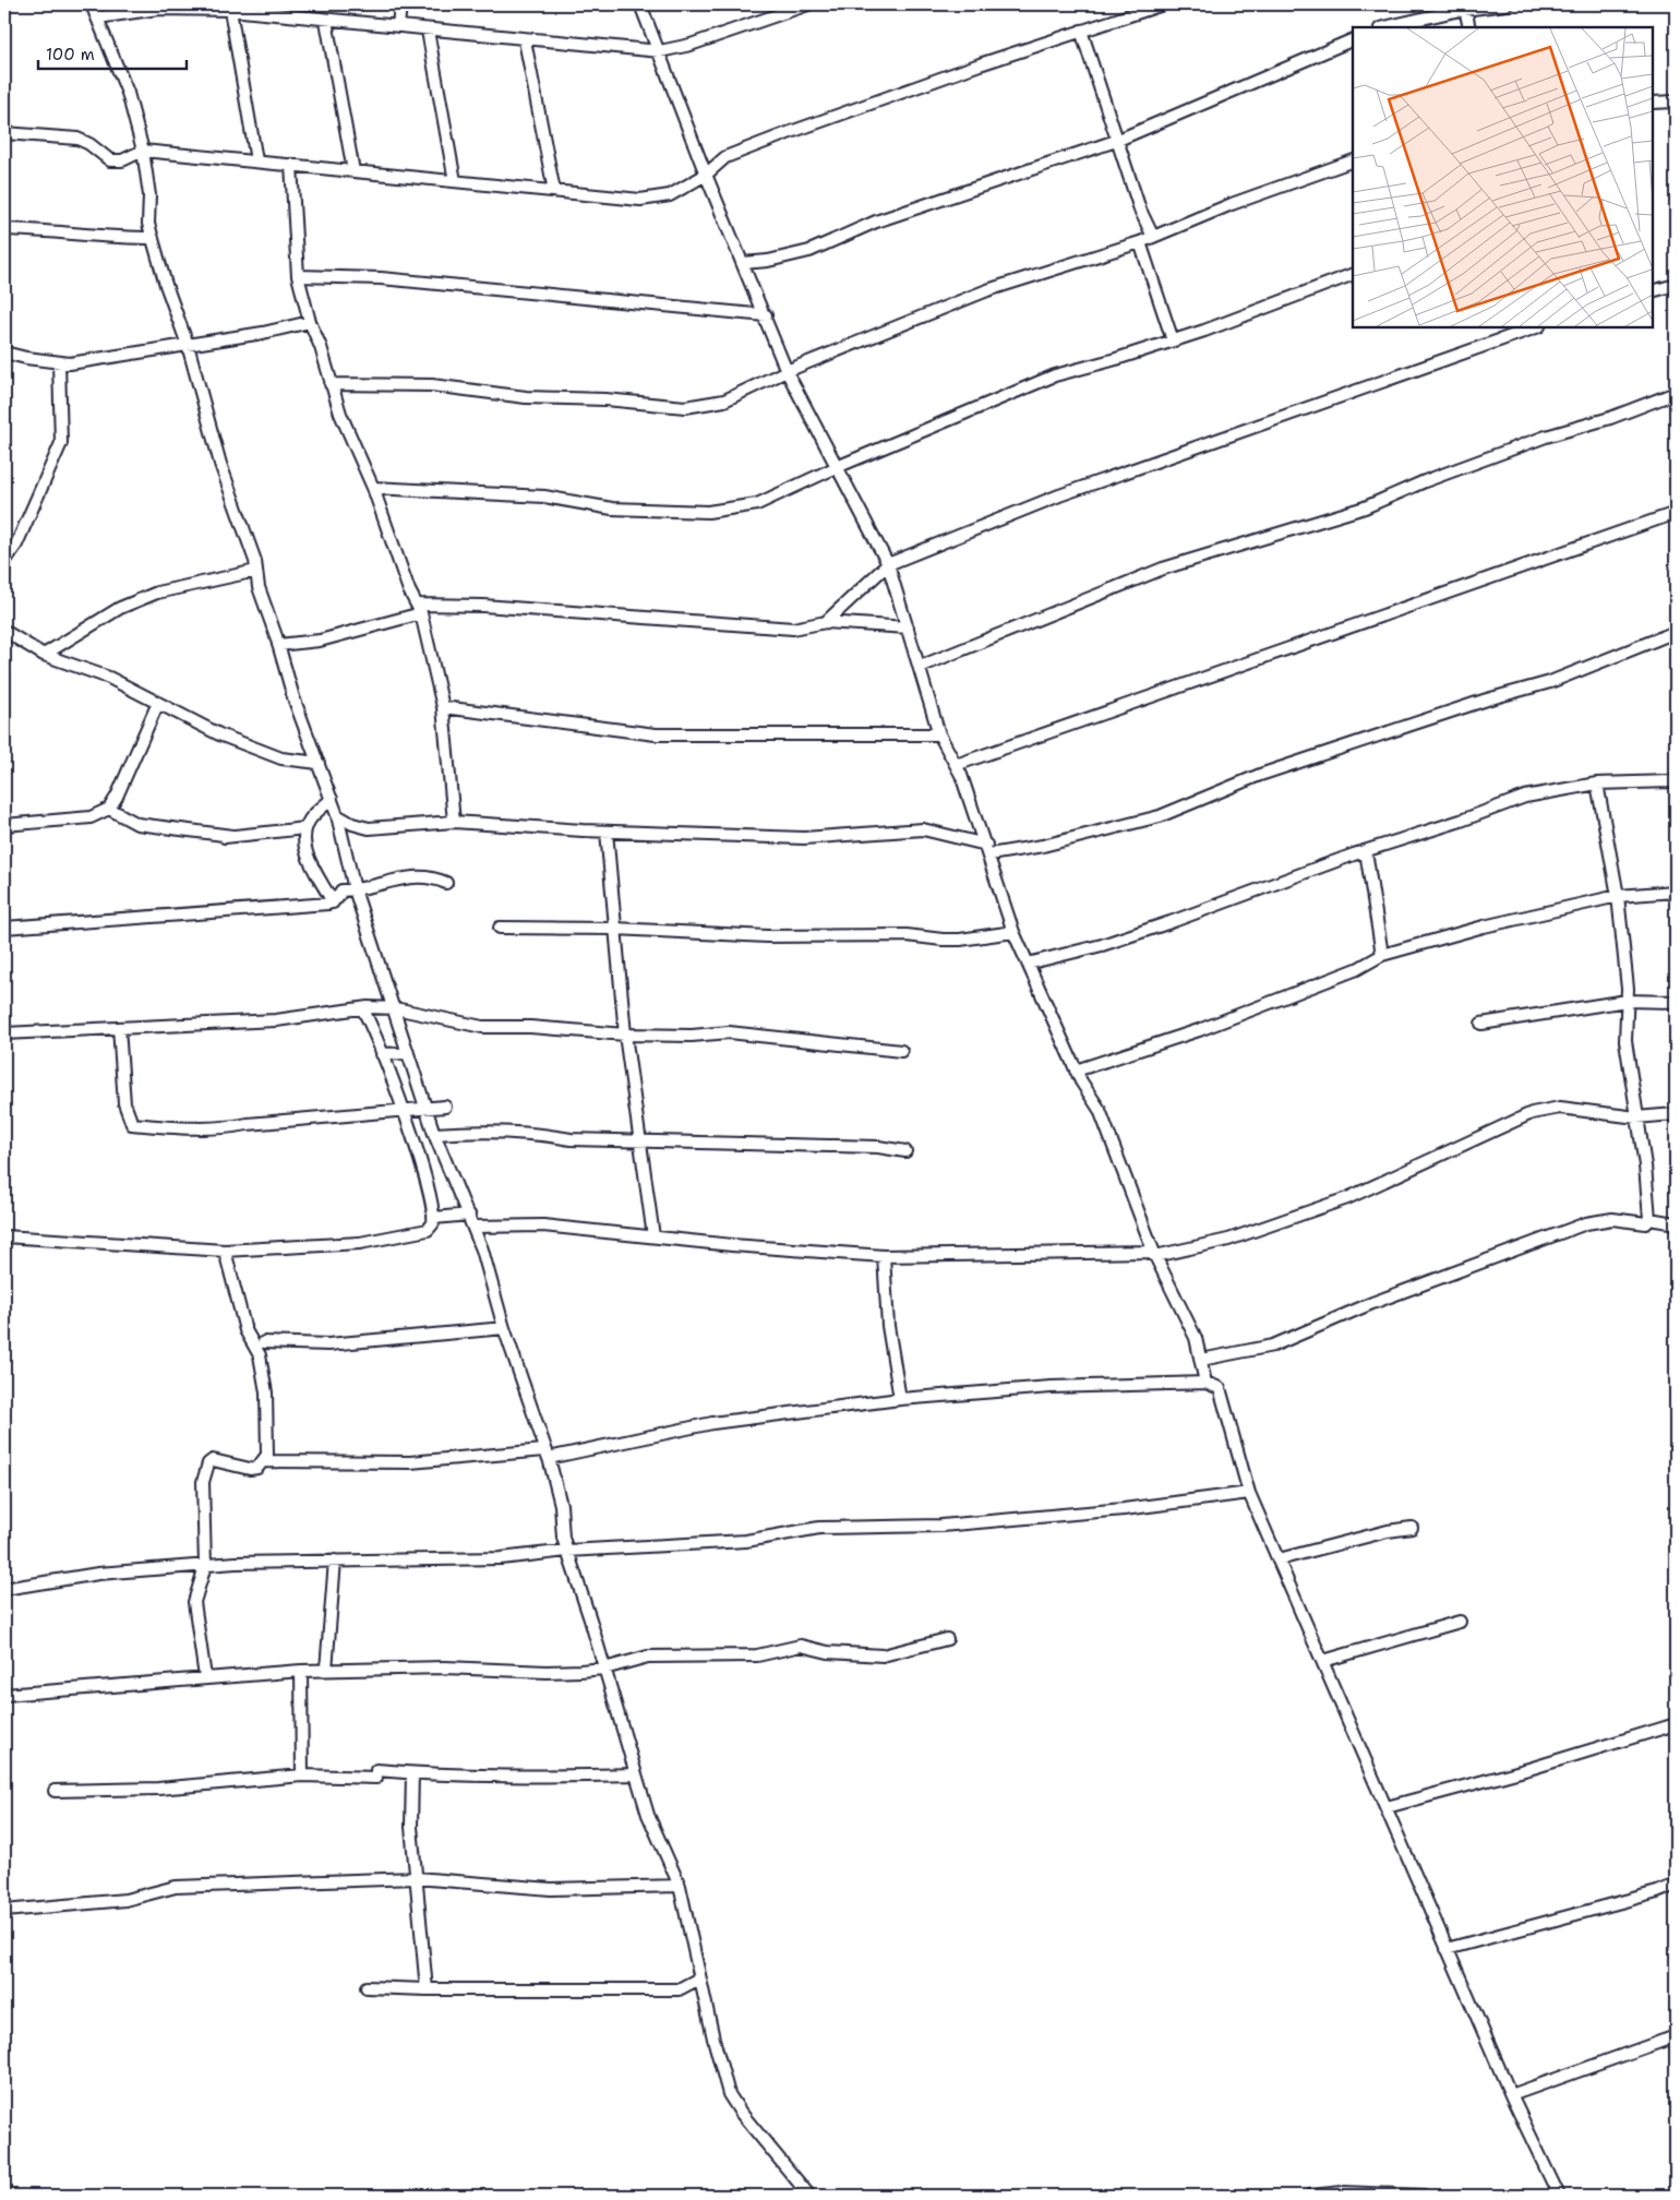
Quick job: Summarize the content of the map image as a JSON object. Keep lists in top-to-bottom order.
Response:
{
  "scale_bar": "100 m"
}
